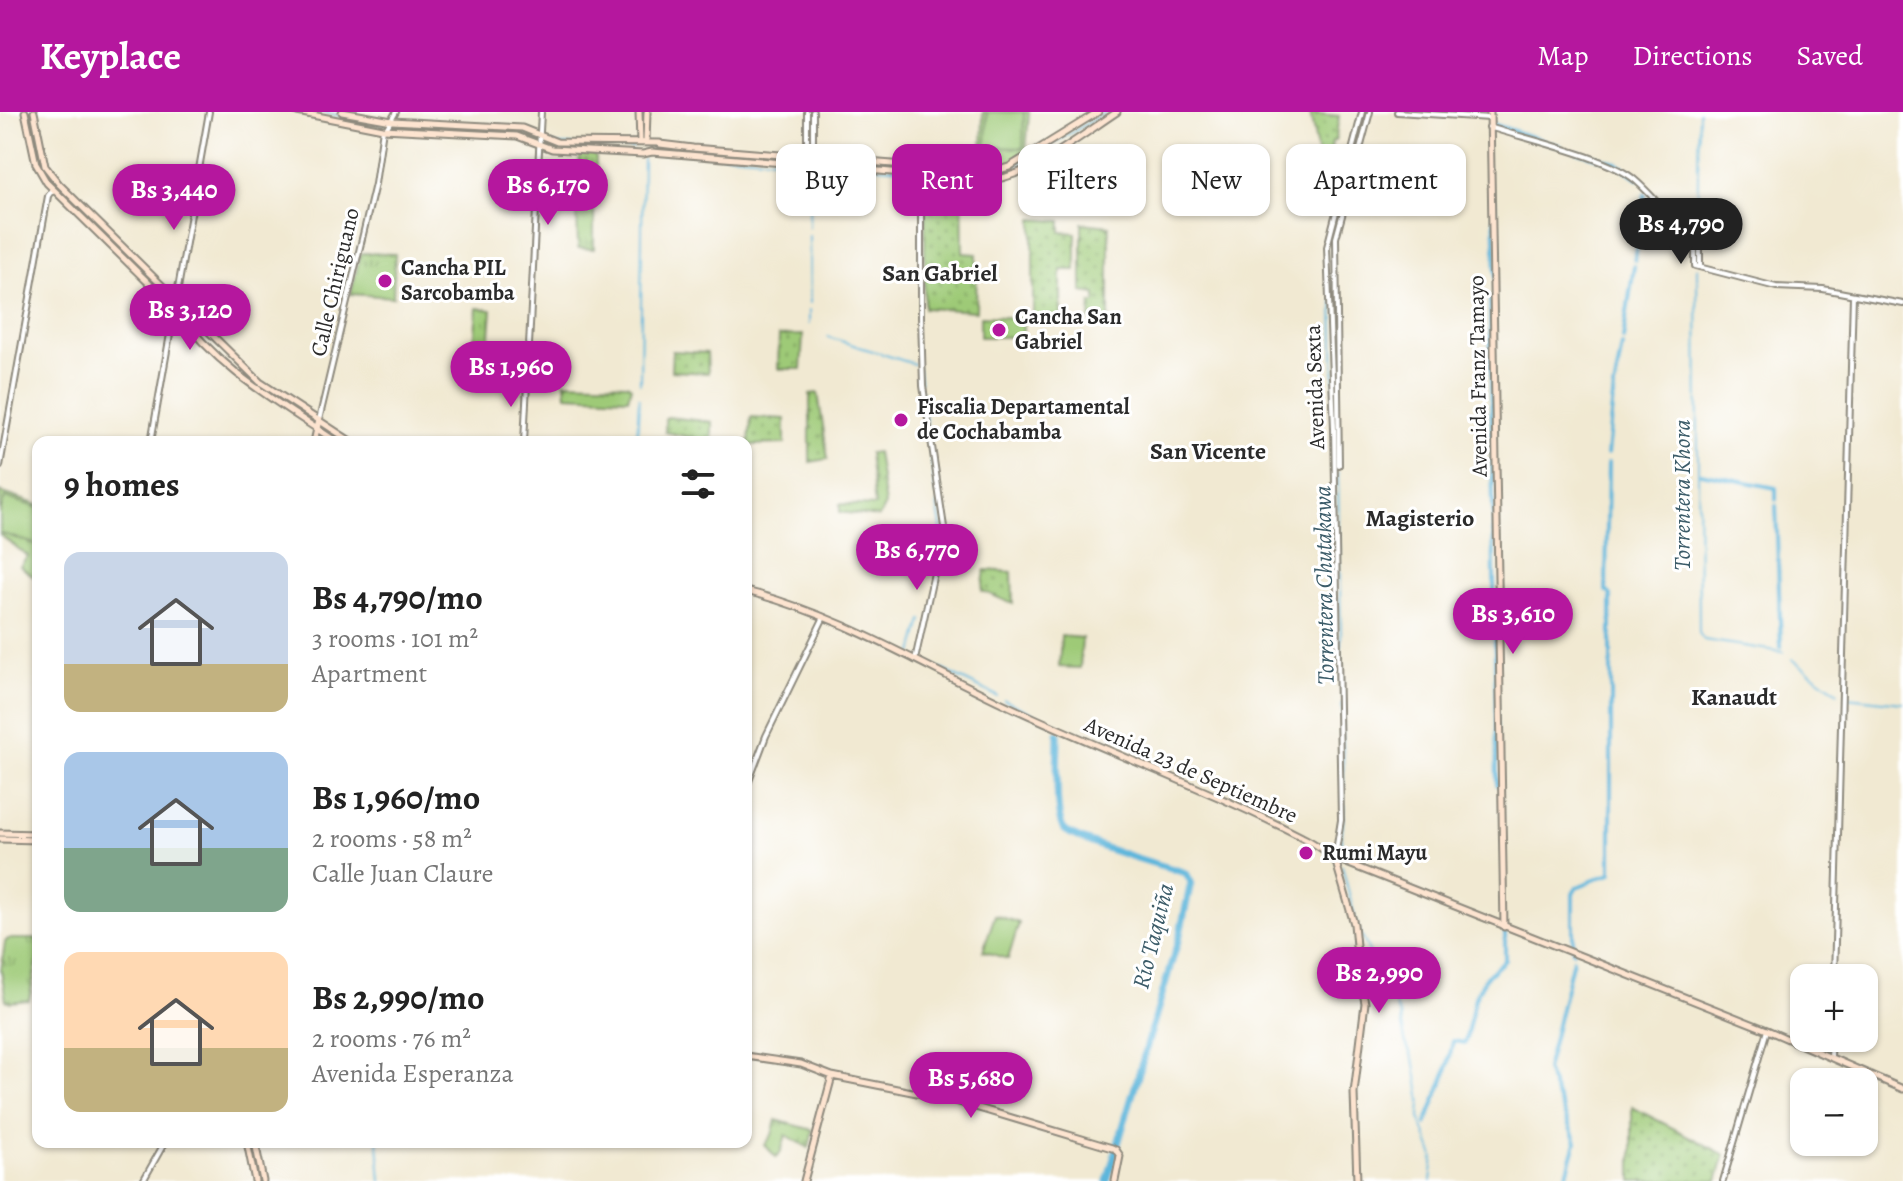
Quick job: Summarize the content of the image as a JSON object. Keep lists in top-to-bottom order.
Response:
{
  "streets": {
    "main road": ["Calle Chiriguano", "Avenida Franz Tamayo", "Avenida 23 de Septiembre"],
    "street": ["Avenida Sexta"]
  },
  "crossings": [
    ["Avenida Franz Tamayo", "Avenida 23 de Septiembre"],
    ["Avenida Sexta", "Avenida 23 de Septiembre"]
  ],
  "districts": [
    "San Gabriel",
    "San Vicente",
    "Magisterio",
    "Kanaudt"
  ],
  "water": ["Torrentera Khora", "Torrentera Chutakawa", "Río Taquiña"],
  "places": [
    "Cancha PIL Sarcobamba",
    "Cancha San Gabriel",
    "Fiscalia Departamental de Cochabamba",
    "Rumi Mayu"
  ],
  "page": {
    "header": "Keyplace",
    "nav": ["Map", "Directions", "Saved"],
    "chip": [
      "Buy",
      "Rent",
      "Filters",
      "New",
      "Apartment"
    ],
    "price": [
      "Bs 6,170",
      "Bs 3,440",
      "Bs 4,790",
      "Bs 3,120",
      "Bs 1,960",
      "Bs 6,770",
      "Bs 3,610",
      "Bs 2,990",
      "Bs 5,680"
    ],
    "heading": "9 homes",
    "list": [
      {
        "name": "Bs 4,790/mo",
        "note": "3 rooms · 101 m² · Apartment"
      },
      {
        "name": "Bs 1,960/mo",
        "note": "2 rooms · 58 m² · Calle Juan Claure"
      },
      {
        "name": "Bs 2,990/mo",
        "note": "2 rooms · 76 m² · Avenida Esperanza"
      }
    ],
    "map_buttons": ["+", "−"]
  }
}
